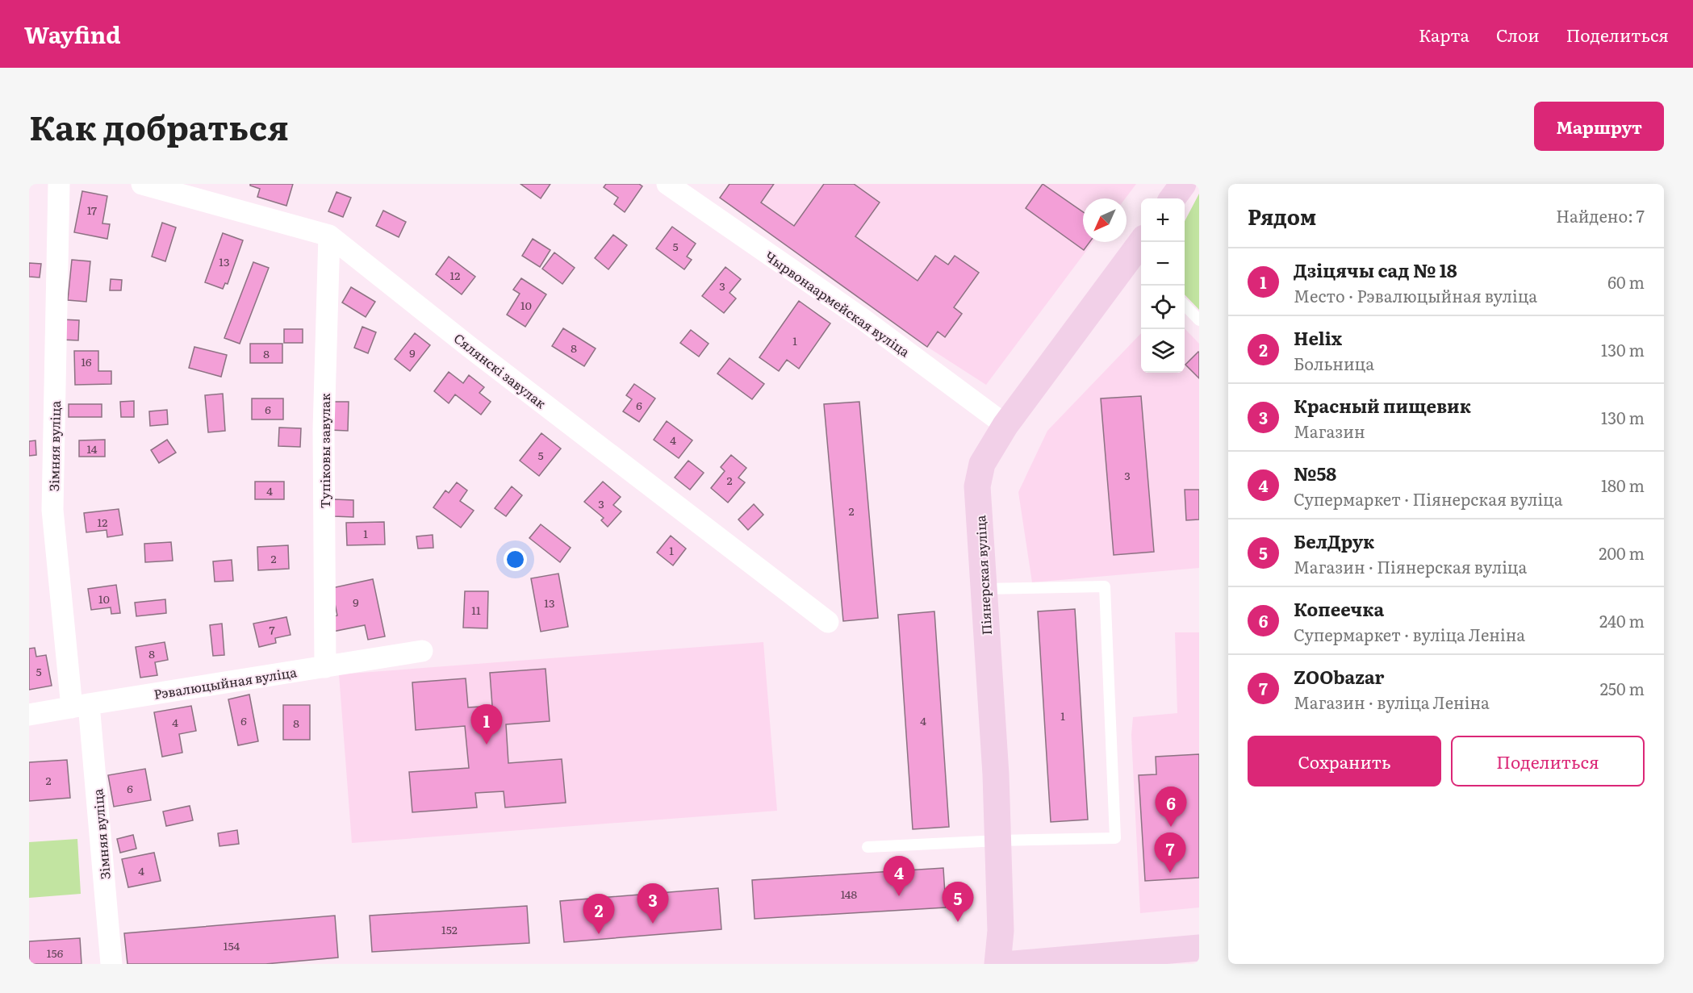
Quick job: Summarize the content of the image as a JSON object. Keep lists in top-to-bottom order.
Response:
{
  "streets": {
    "street": [
      "Чырвонаармейская вуліца",
      "Сялянскі завулак",
      "Зімняя вуліца",
      "Тупіковы завулак",
      "Піянерская вуліца",
      "Рэвалюцыйная вуліца"
    ]
  },
  "crossings": [
    ["Чырвонаармейская вуліца", "Піянерская вуліца"],
    ["Сялянскі завулак", "Тупіковы завулак"],
    ["Зімняя вуліца", "Рэвалюцыйная вуліца"],
    ["Тупіковы завулак", "Рэвалюцыйная вуліца"]
  ],
  "house_numbers": [
    "17",
    "5",
    "13",
    "12",
    "3",
    "10",
    "1",
    "8",
    "9",
    "8",
    "16",
    "6",
    "6",
    "4",
    "14",
    "5",
    "3",
    "2",
    "4",
    "3",
    "2",
    "12",
    "1",
    "1",
    "2",
    "10",
    "9",
    "13",
    "11",
    "7",
    "8",
    "5",
    "1",
    "6",
    "4",
    "4",
    "8",
    "2",
    "6",
    "4",
    "148",
    "152",
    "154",
    "156"
  ],
  "north": "bottom left",
  "page": {
    "header": "Wayfind",
    "nav": ["Карта", "Слои", "Поделиться"],
    "title": "Как добраться",
    "buttons": [
      "Маршрут",
      ["Сохранить", "Поделиться"]
    ],
    "heading": ["Рядом", "Найдено: 7"],
    "map_buttons": ["+", "−"],
    "list": [
      {
        "mark": "1",
        "name": "Дзіцячы сад № 18",
        "note": "Место · Рэвалюцыйная вуліца",
        "value": "60 m"
      },
      {
        "mark": "2",
        "name": "Helix",
        "note": "Больница",
        "value": "130 m"
      },
      {
        "mark": "3",
        "name": "Красный пищевик",
        "note": "Магазин",
        "value": "130 m"
      },
      {
        "mark": "4",
        "name": "№58",
        "note": "Супермаркет · Піянерская вуліца",
        "value": "180 m"
      },
      {
        "mark": "5",
        "name": "БелДрук",
        "note": "Магазин · Піянерская вуліца",
        "value": "200 m"
      },
      {
        "mark": "6",
        "name": "Копеечка",
        "note": "Супермаркет · вуліца Леніна",
        "value": "240 m"
      },
      {
        "mark": "7",
        "name": "ZOObazar",
        "note": "Магазин · вуліца Леніна",
        "value": "250 m"
      }
    ],
    "pins": [
      "1",
      "6",
      "7",
      "4",
      "5",
      "3",
      "2"
    ]
  }
}
